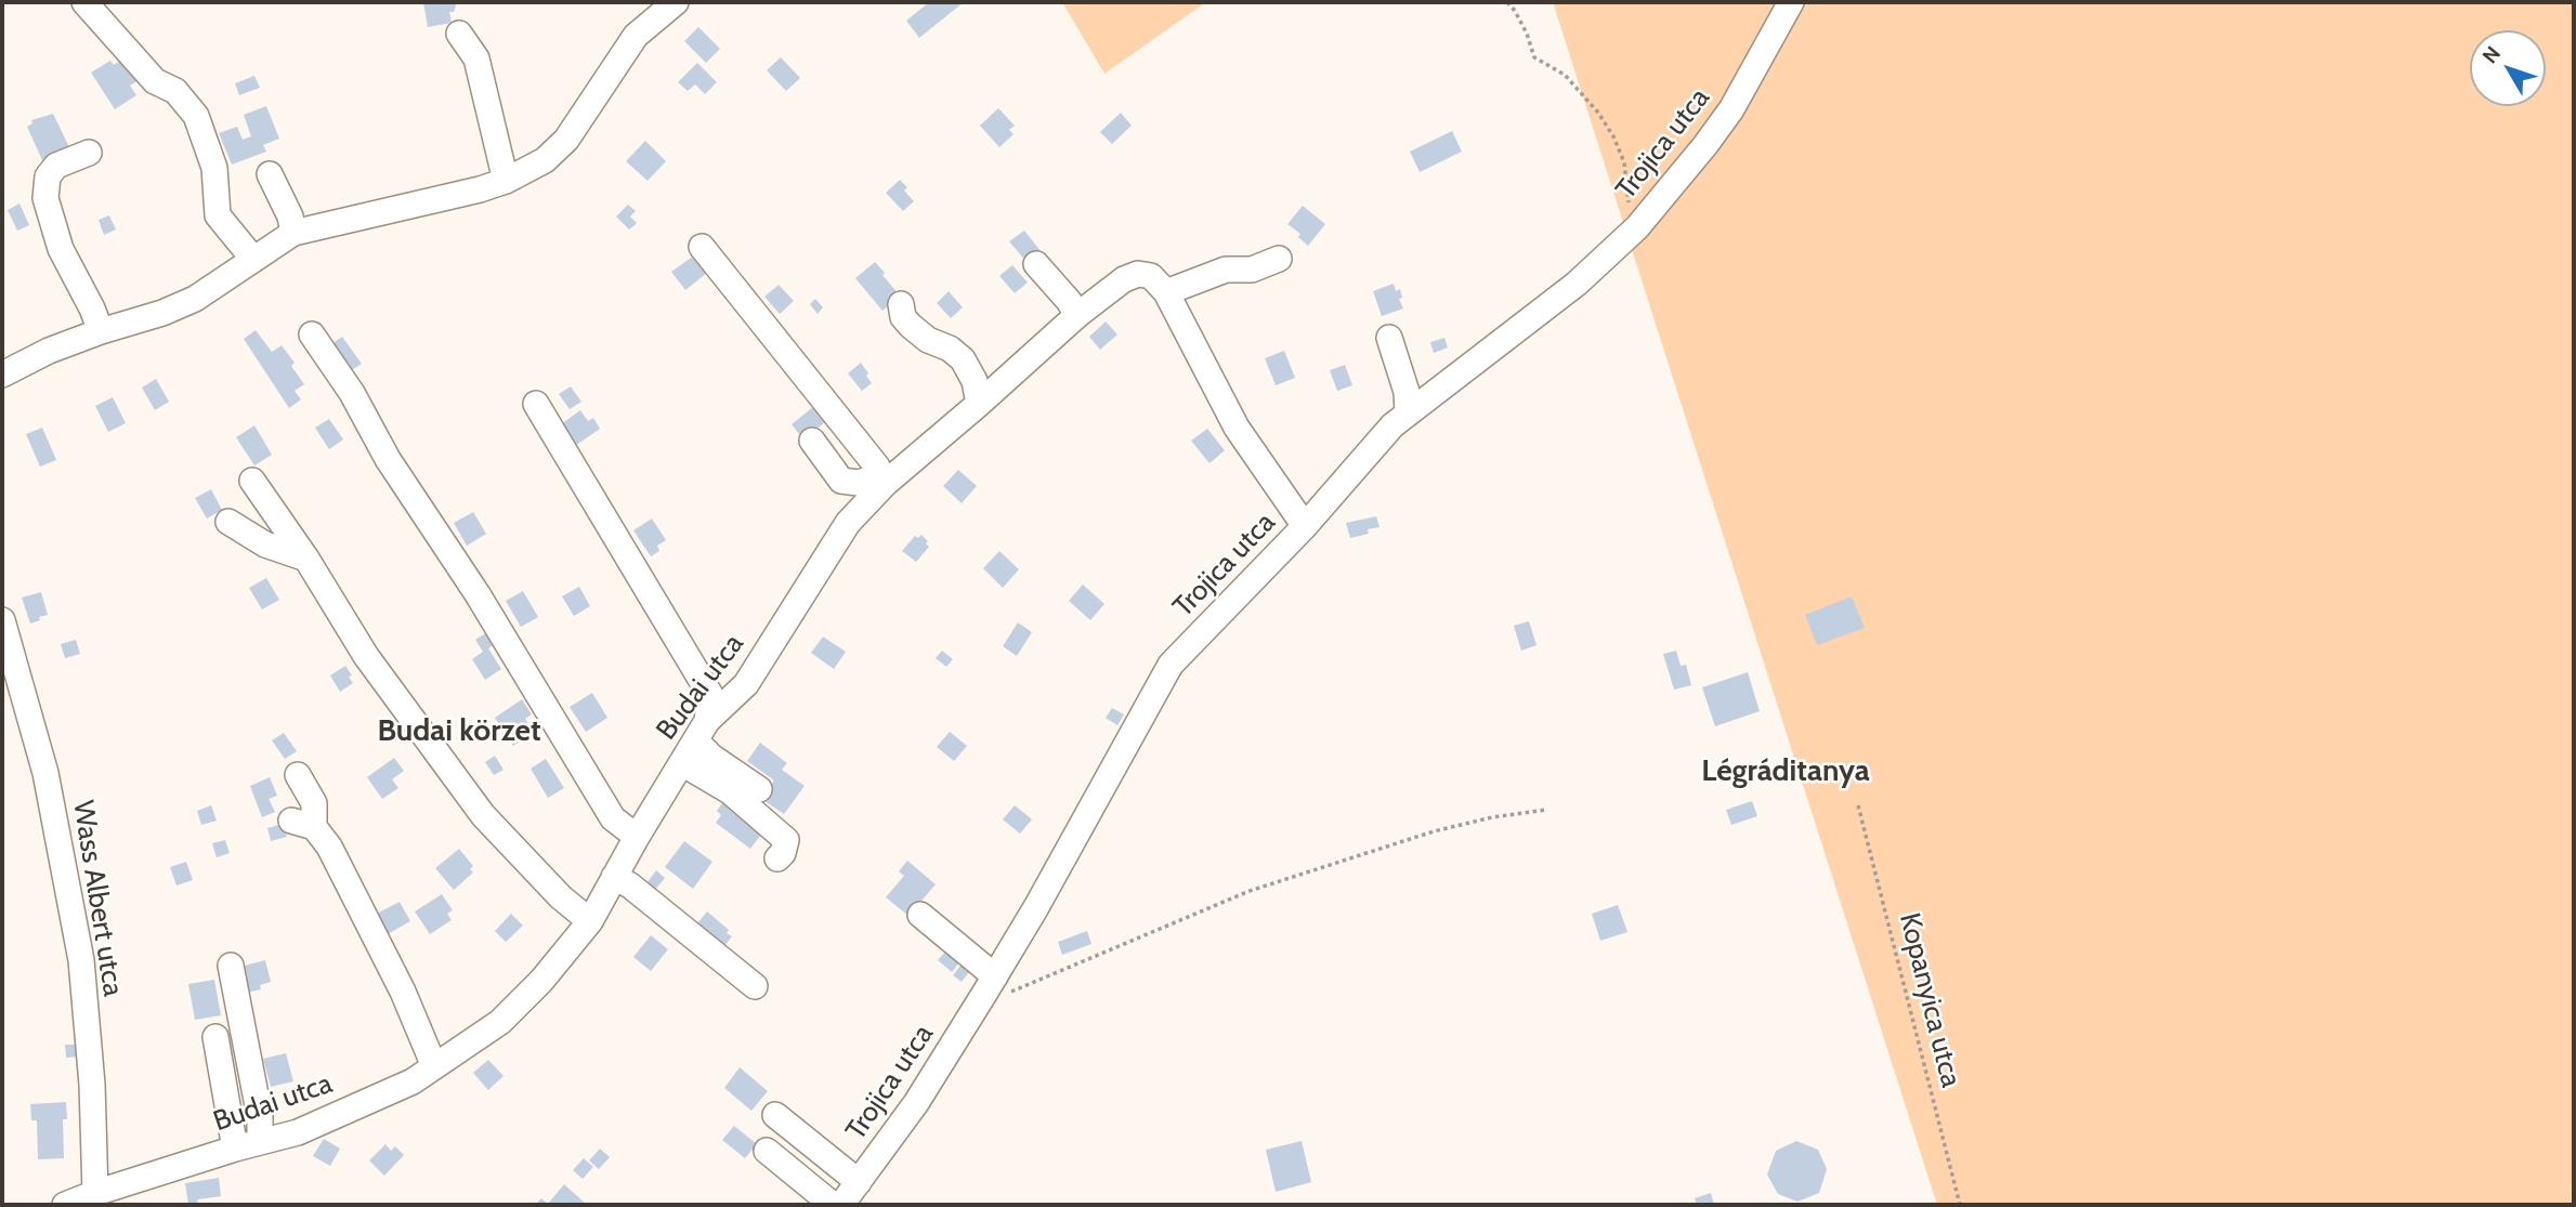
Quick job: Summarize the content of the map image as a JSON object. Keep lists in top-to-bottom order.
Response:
{
  "streets": {
    "street": ["Trojica utca", "Budai utca", "Wass Albert utca"],
    "path": ["Kopanyica utca"]
  },
  "crossings": [
    ["Budai utca", "Wass Albert utca"]
  ],
  "districts": ["Budai körzet", "Légráditanya"],
  "north": "top left"
}
